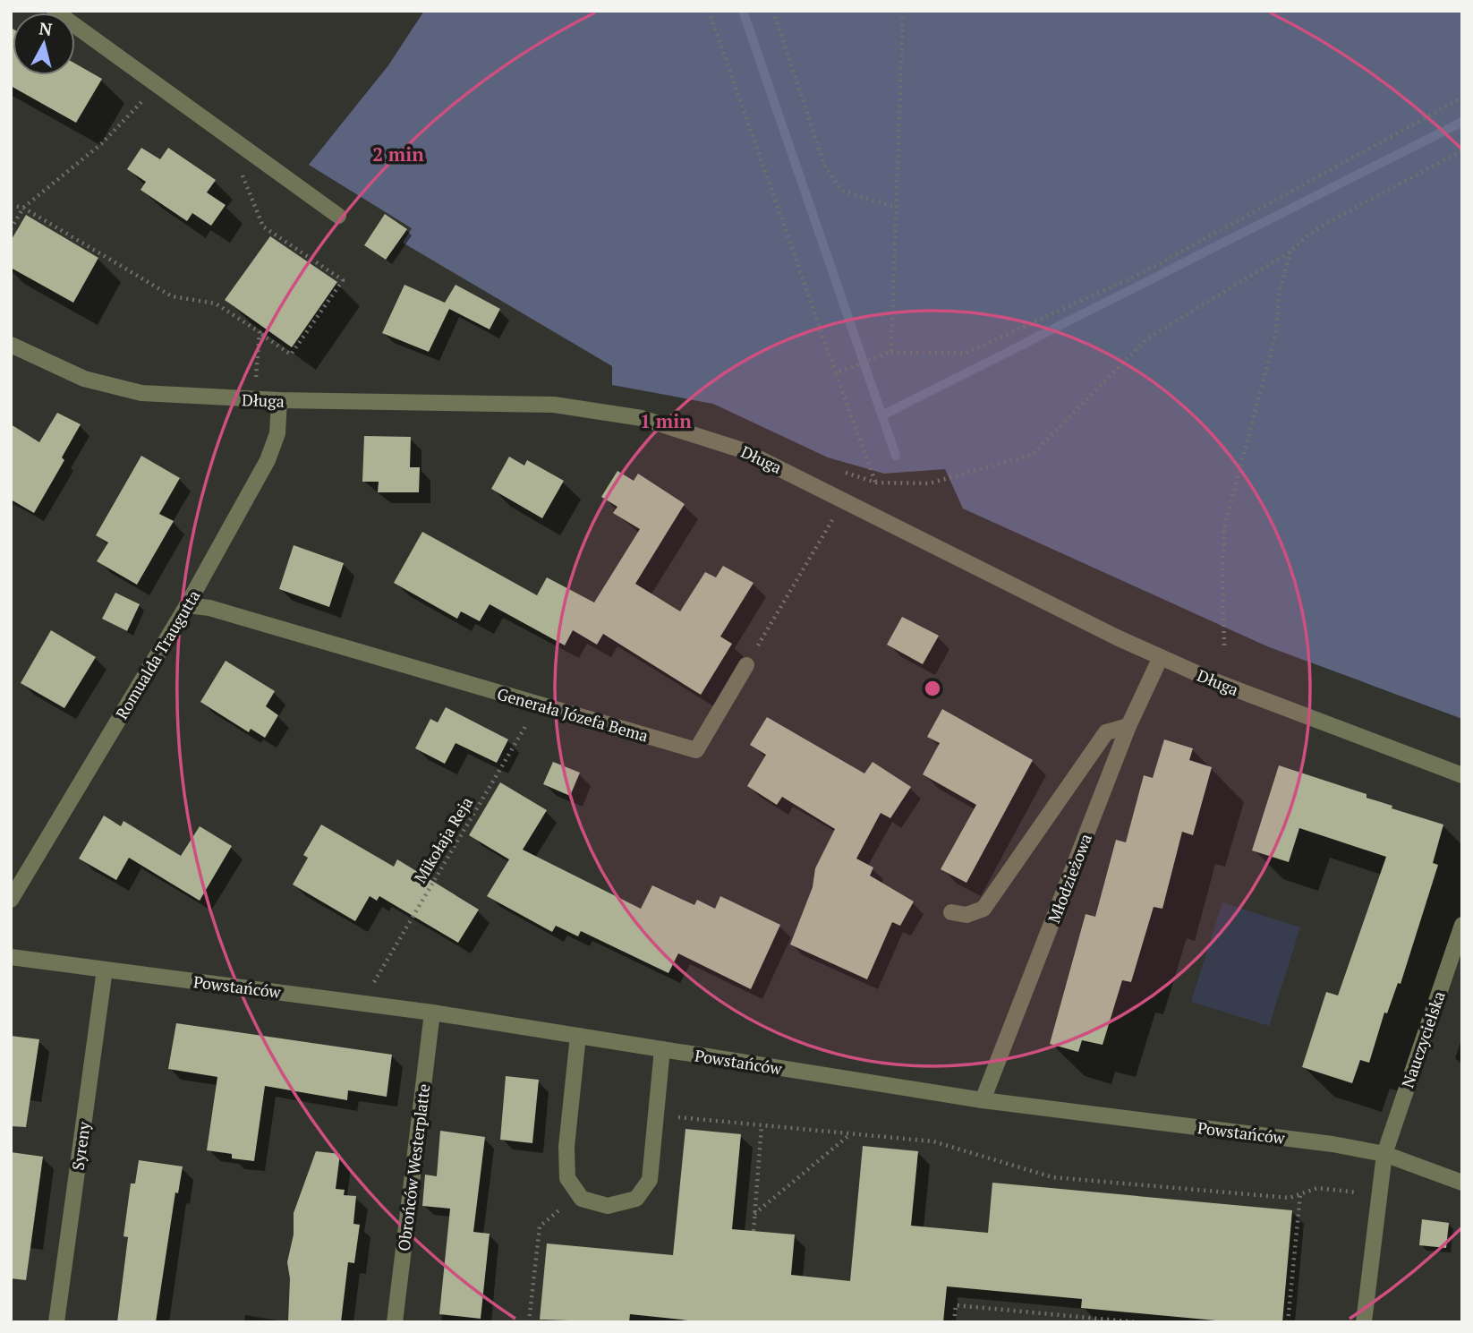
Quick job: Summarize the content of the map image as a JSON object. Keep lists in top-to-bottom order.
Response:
{
  "streets": {
    "street": [
      "Długa",
      "Romualda Traugutta",
      "Generała Józefa Bema",
      "Młodzieżowa",
      "Powstańców",
      "Nauczycielska",
      "Syreny",
      "Obrońców Westerplatte"
    ],
    "path": ["Mikołaja Reja"]
  },
  "crossings": [
    ["Długa", "Romualda Traugutta"],
    ["Długa", "Młodzieżowa"],
    ["Romualda Traugutta", "Generała Józefa Bema"],
    ["Generała Józefa Bema", "Mikołaja Reja"],
    ["Młodzieżowa", "Powstańców"],
    ["Powstańców", "Nauczycielska"],
    ["Powstańców", "Syreny"],
    ["Powstańców", "Obrońców Westerplatte"]
  ],
  "north": "top",
  "rings": ["2 min", "1 min"]
}
